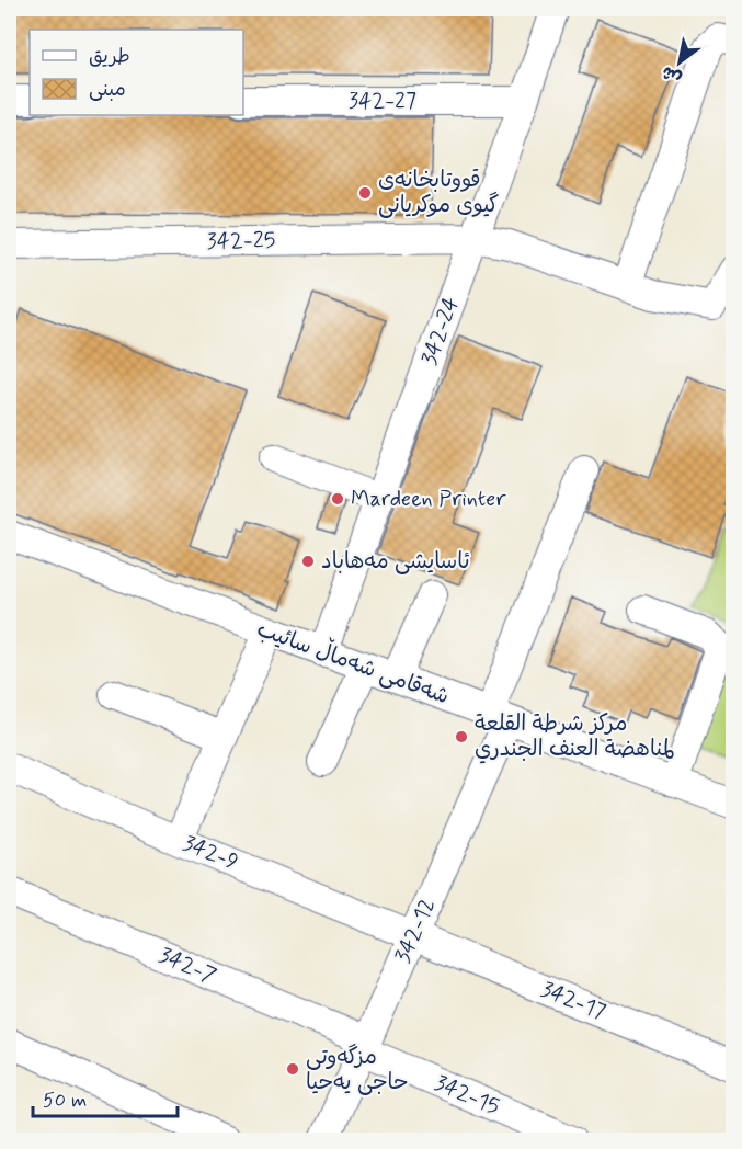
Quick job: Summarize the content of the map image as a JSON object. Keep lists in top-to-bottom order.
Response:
{
  "streets": {
    "street": [
      "342-27",
      "342-25",
      "342-24",
      "شەقامی شەماڵ سائیب",
      "342-9",
      "342-12",
      "342-7",
      "342-17",
      "342-15"
    ]
  },
  "crossings": [
    ["342-27", "342-24"],
    ["342-25", "342-24"],
    ["342-24", "شەقامی شەماڵ سائیب"],
    ["شەقامی شەماڵ سائیب", "342-12"],
    ["342-9", "342-12"],
    ["342-9", "342-17"],
    ["342-12", "342-7"],
    ["342-12", "342-17"],
    ["342-12", "342-15"],
    ["342-7", "342-15"]
  ],
  "places": [
    "قووتابخانەی گيوی موكريانی",
    "Mardeen Printer",
    "ئاسایشی مەهاباد",
    "مركز شرطة القلعة لمناهضة العنف الجندري",
    "مزگەوتی حاجی یەحیا"
  ],
  "legend": ["طريق", "مبنى"],
  "scale_bar": "50 m",
  "north": "bottom left"
}
